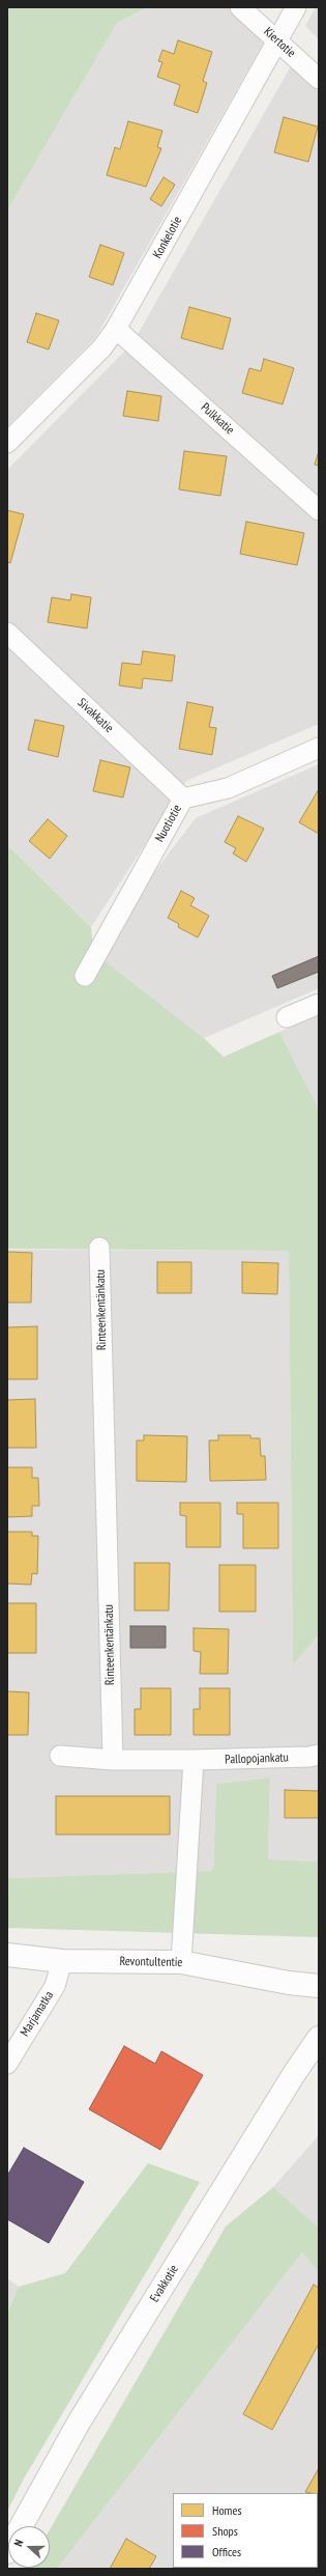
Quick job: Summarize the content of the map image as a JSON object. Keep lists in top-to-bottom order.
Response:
{
  "streets": {
    "street": [
      "Kiertotie",
      "Konkelotie",
      "Pulkkatie",
      "Sivakkatie",
      "Nuotiotie",
      "Rinteenkentänkatu",
      "Pallopojankatu",
      "Revontultentie",
      "Marjamatka",
      "Evakkotie"
    ]
  },
  "crossings": [
    ["Kiertotie", "Konkelotie"],
    ["Konkelotie", "Pulkkatie"],
    ["Sivakkatie", "Nuotiotie"],
    ["Revontultentie", "Marjamatka"]
  ],
  "legend": ["Homes", "Shops", "Offices"],
  "north": "left"
}
